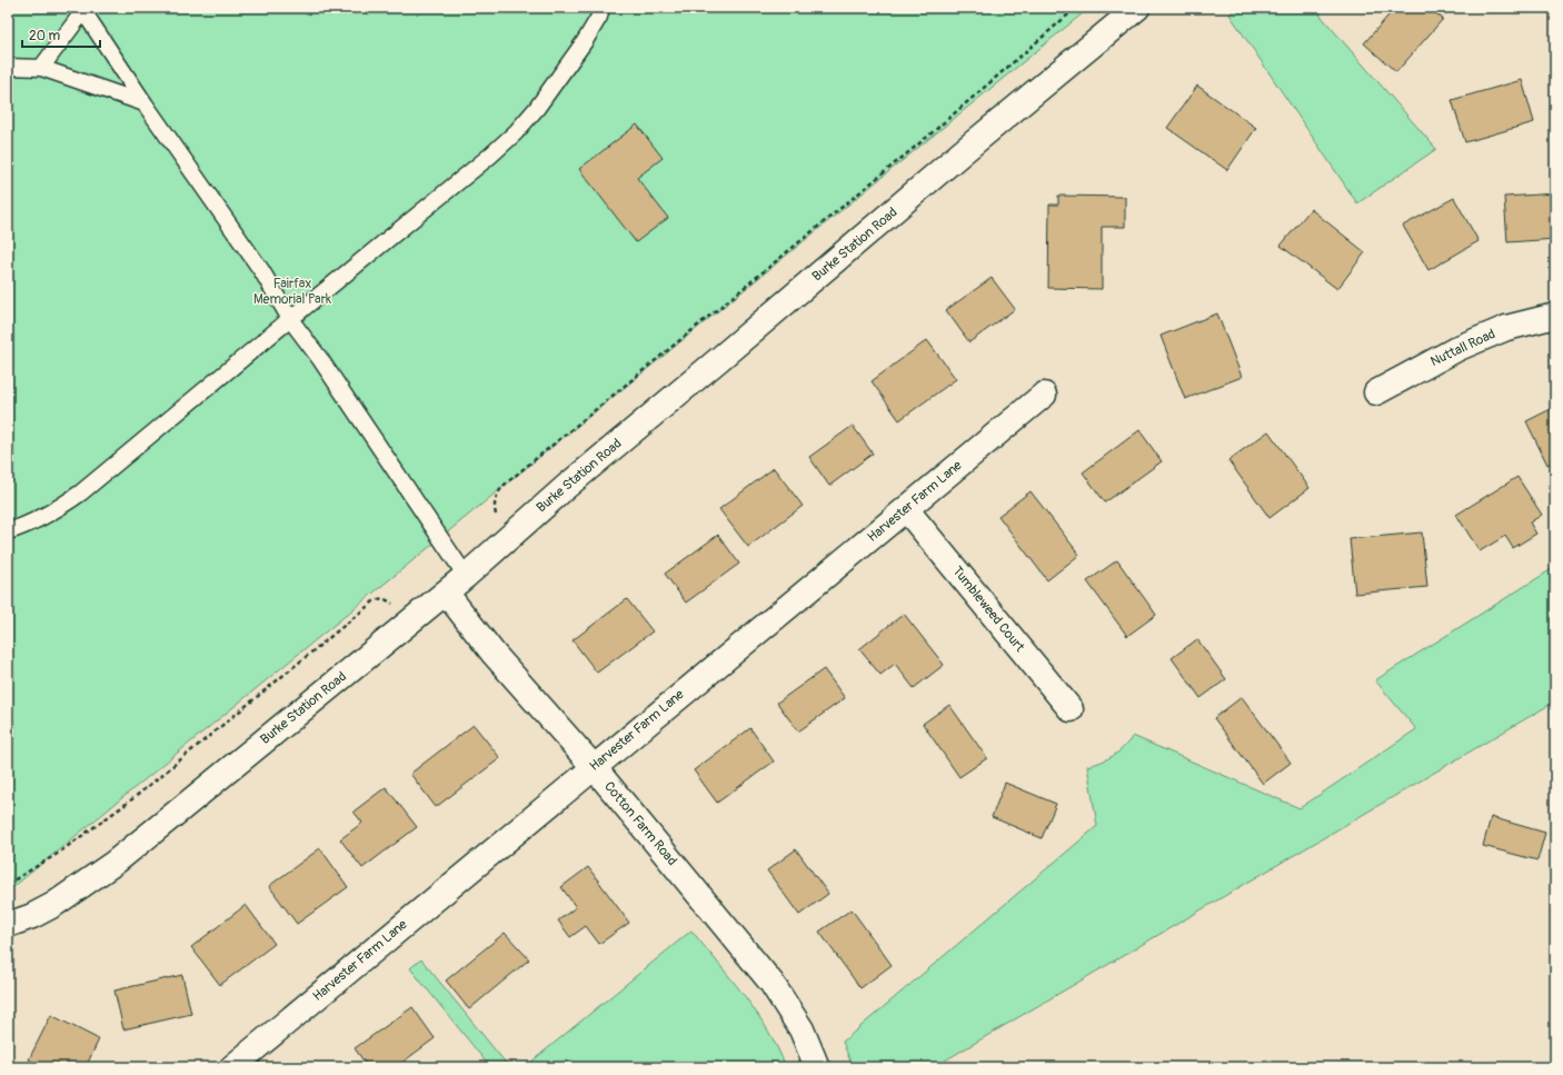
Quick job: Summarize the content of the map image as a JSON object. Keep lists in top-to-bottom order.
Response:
{
  "streets": {
    "street": [
      "Burke Station Road",
      "Nuttall Road",
      "Harvester Farm Lane",
      "Tumbleweed Court",
      "Cotton Farm Road"
    ]
  },
  "crossings": [
    ["Burke Station Road", "Cotton Farm Road"],
    ["Harvester Farm Lane", "Tumbleweed Court"],
    ["Harvester Farm Lane", "Cotton Farm Road"]
  ],
  "parks": ["Fairfax Memorial Park"],
  "scale_bar": "20 m"
}
